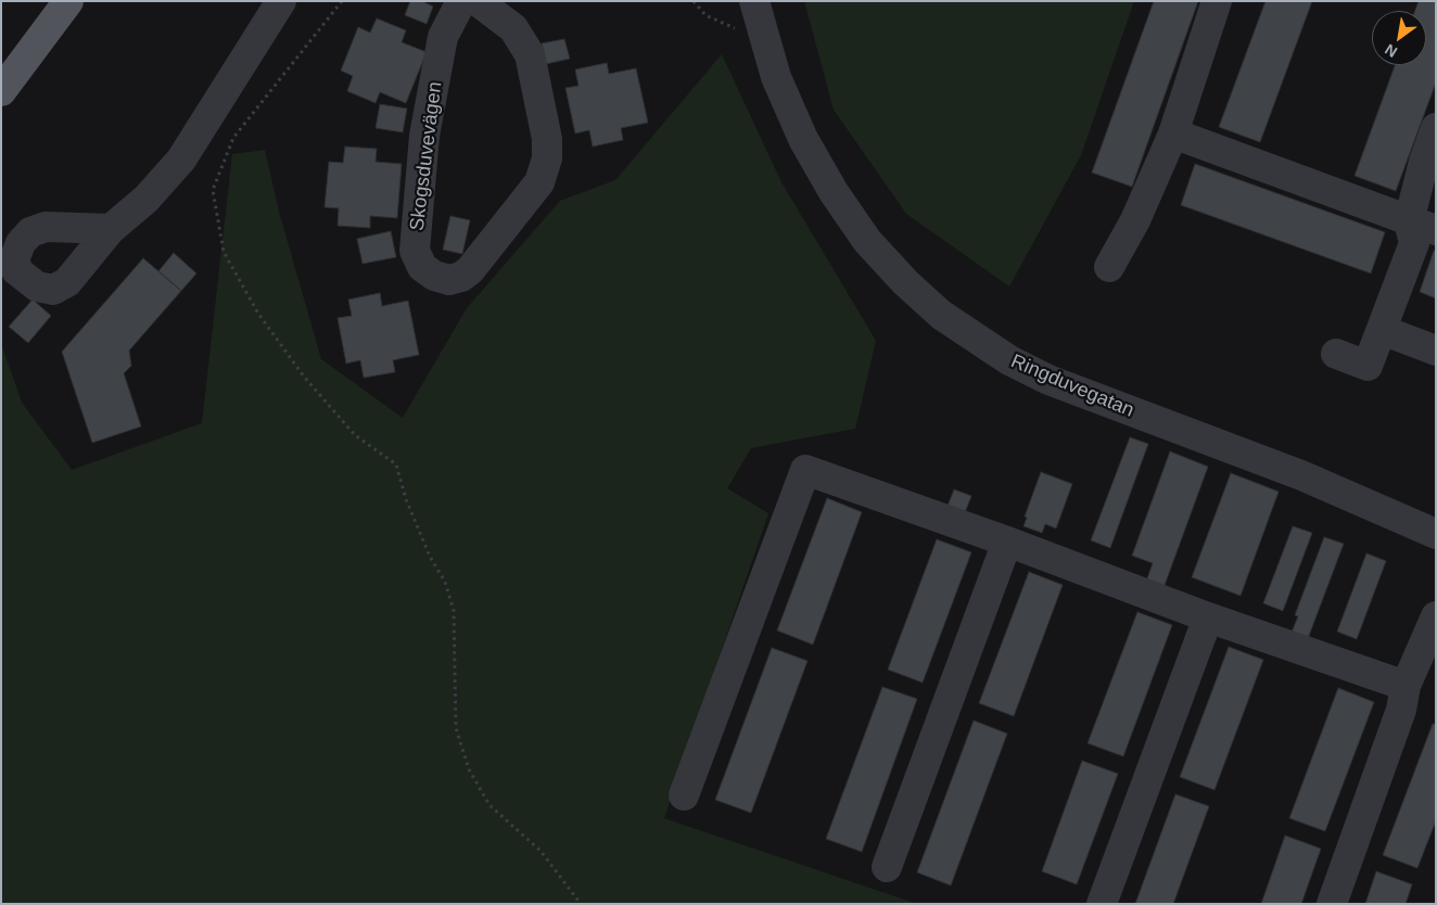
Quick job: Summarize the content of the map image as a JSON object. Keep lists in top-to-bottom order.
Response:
{
  "streets": {
    "street": ["Skogsduvevägen", "Ringduvegatan"]
  },
  "north": "bottom left"
}
